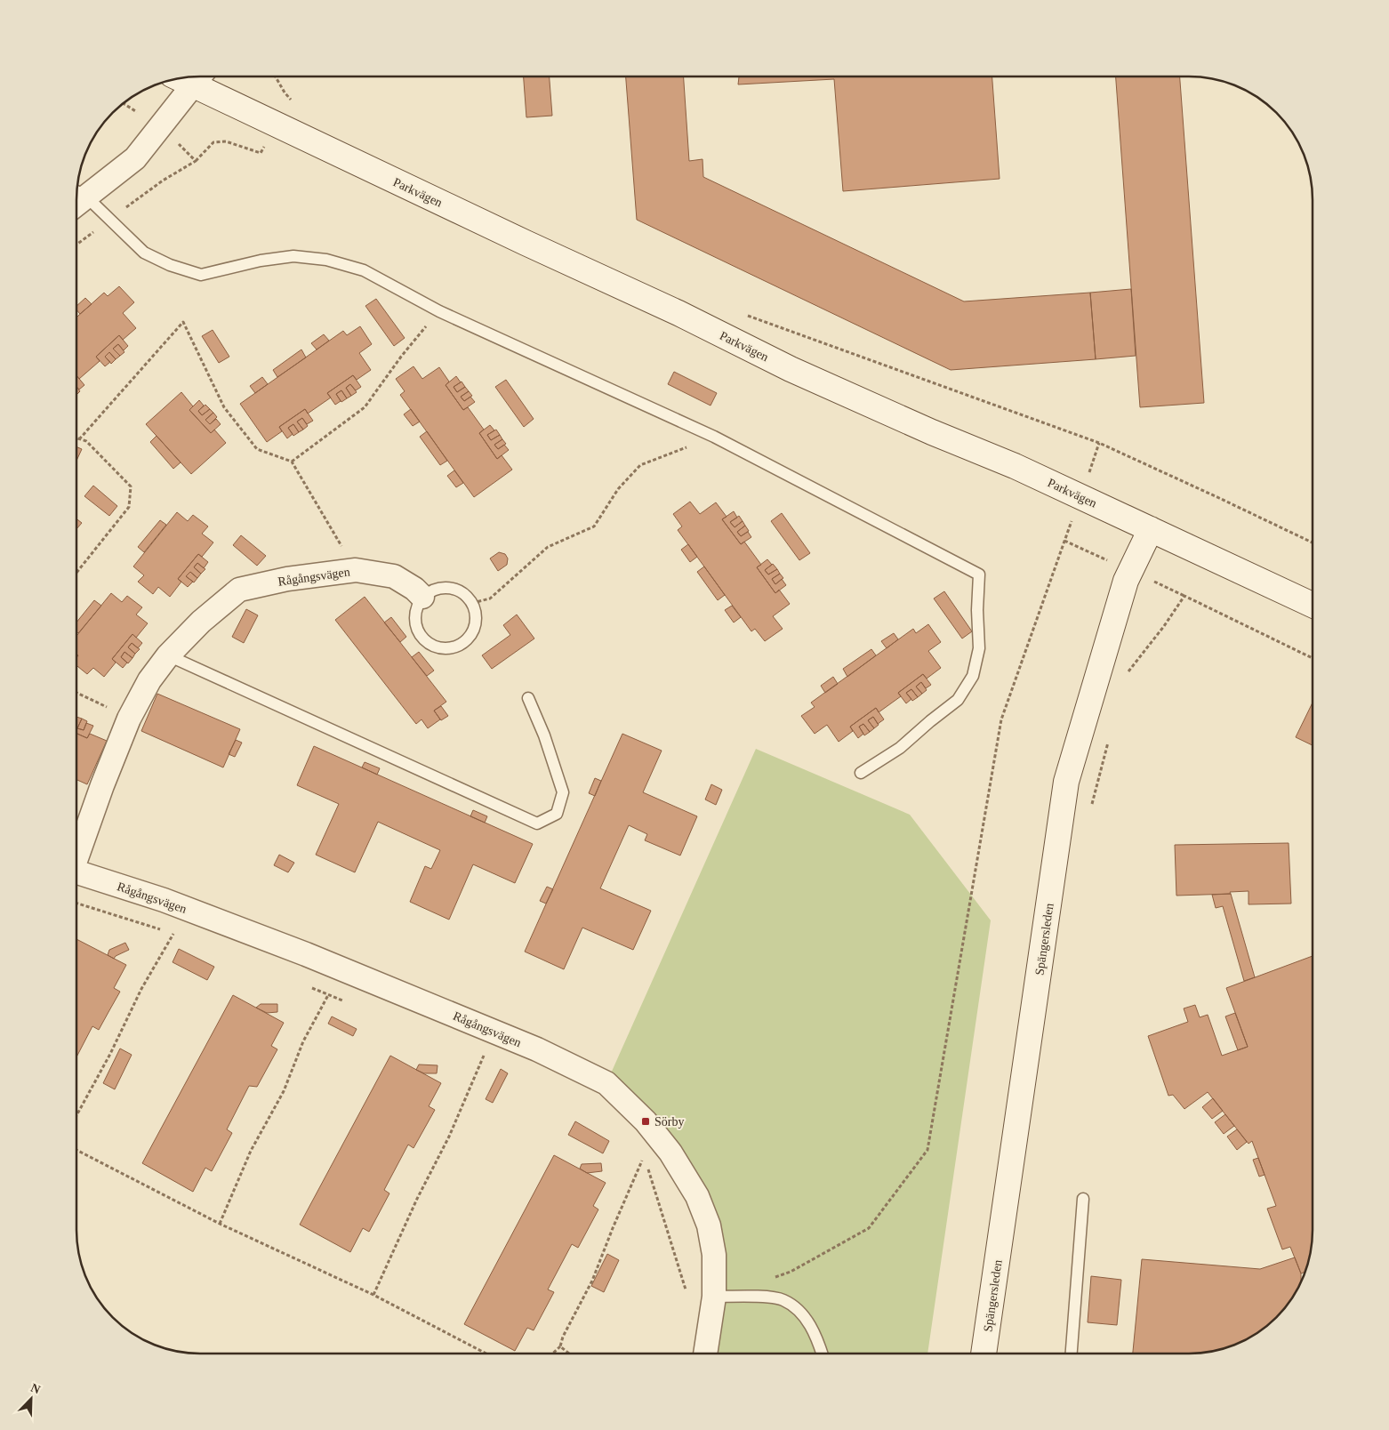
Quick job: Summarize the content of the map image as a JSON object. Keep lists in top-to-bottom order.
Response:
{
  "streets": {
    "main road": ["Parkvägen", "Spängersleden"],
    "street": ["Rågångsvägen"]
  },
  "crossings": [
    ["Parkvägen", "Spängersleden"]
  ],
  "places": {
    "transit": ["Sörby"]
  },
  "north": "top right"
}
